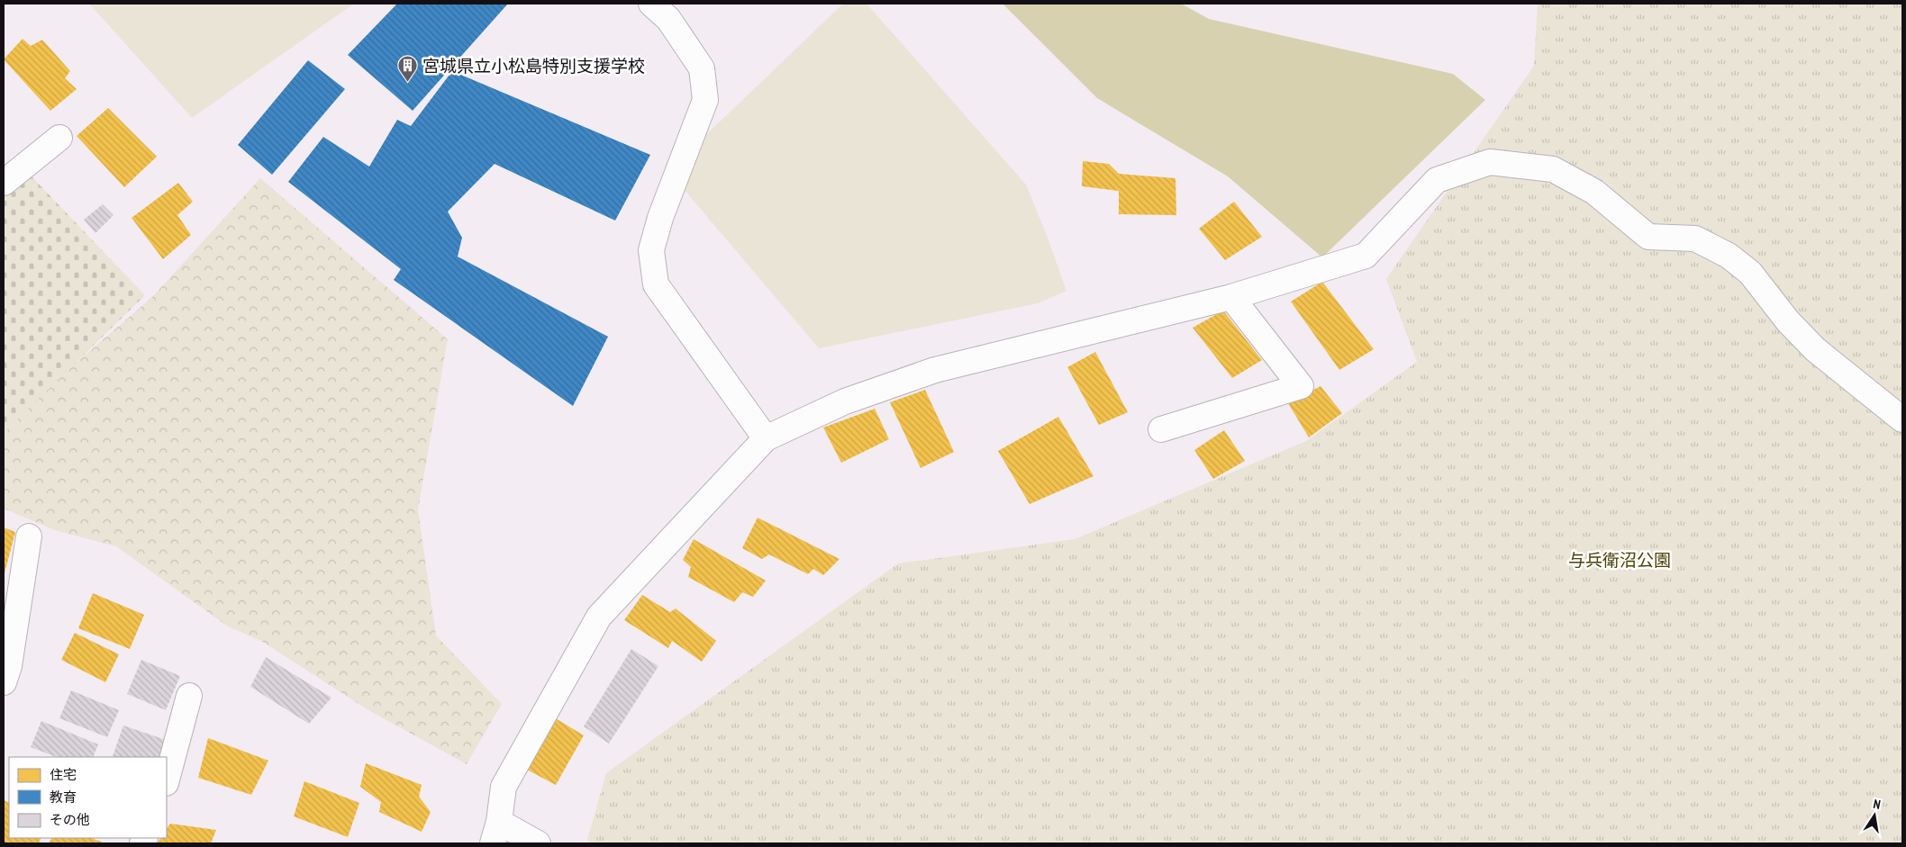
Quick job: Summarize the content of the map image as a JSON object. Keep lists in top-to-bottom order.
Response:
{
  "parks": ["与兵衛沼公園"],
  "places": {
    "building": ["宮城県立小松島特別支援学校"]
  },
  "legend": ["住宅", "教育", "その他"],
  "north": "top"
}
